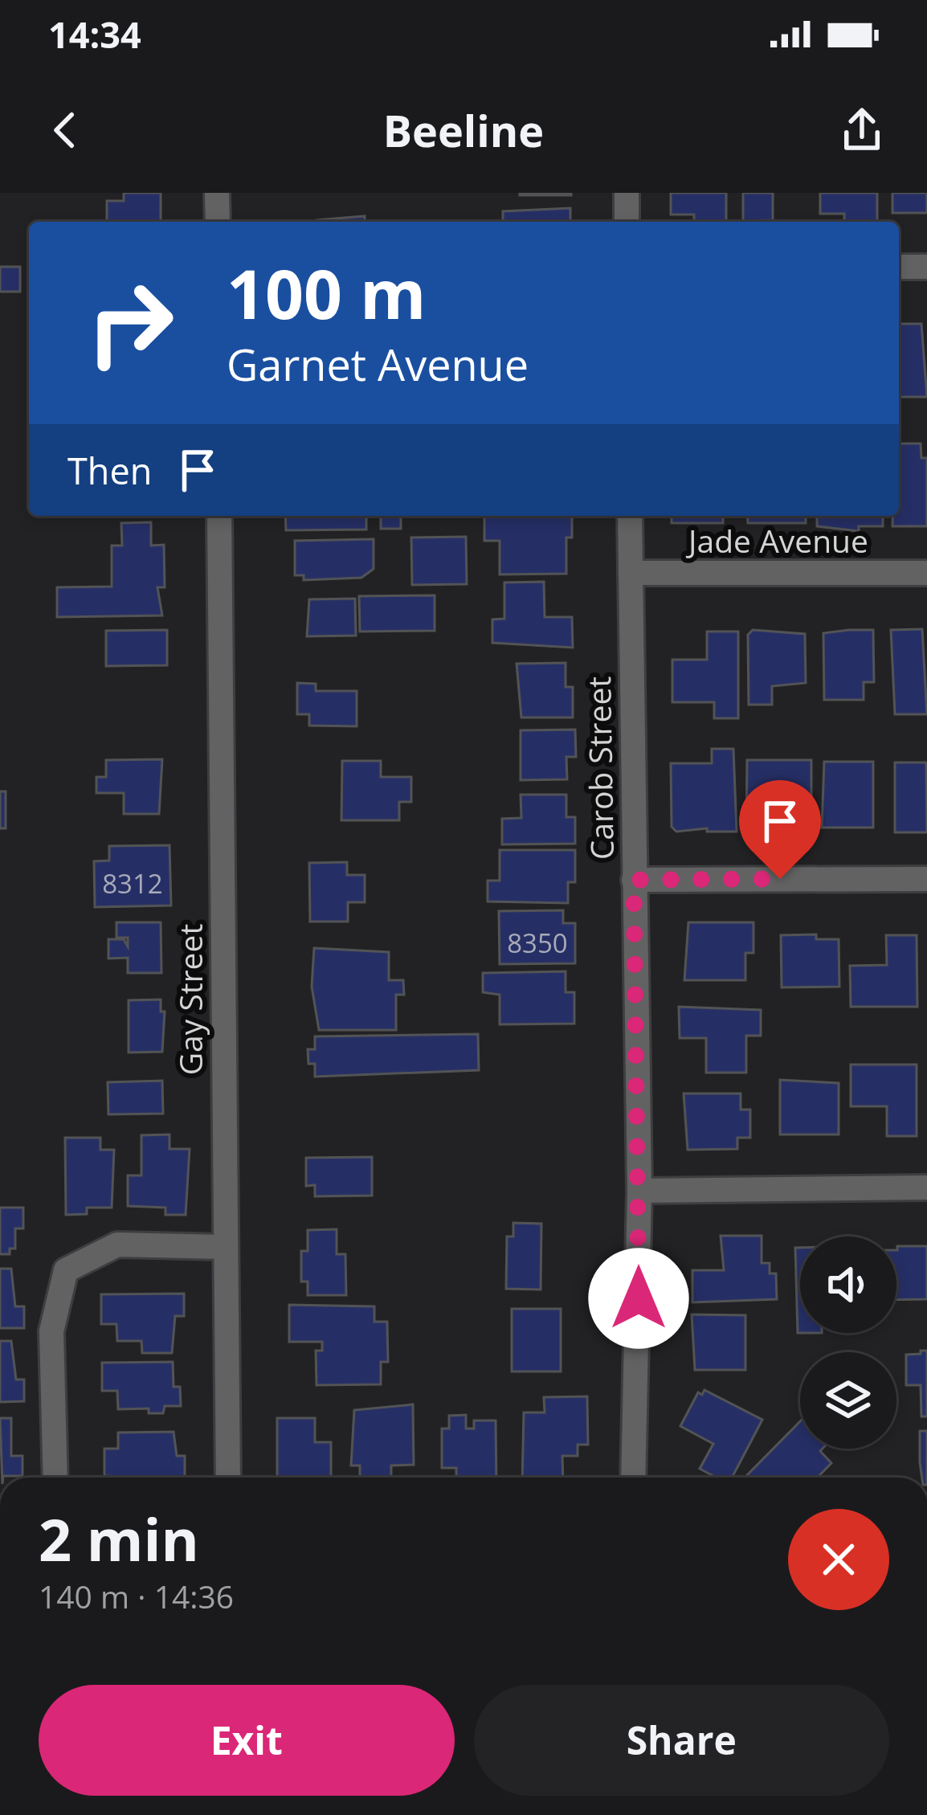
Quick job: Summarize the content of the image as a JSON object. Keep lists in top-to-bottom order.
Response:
{
  "streets": {
    "street": ["Jade Avenue", "Carob Street", "Gay Street"]
  },
  "crossings": [
    ["Jade Avenue", "Carob Street"]
  ],
  "house_numbers": ["8312", "8350"],
  "page": {
    "status": "14:34",
    "header": "Beeline",
    "turn": ["100 m", "Garnet Avenue"],
    "then": "Then",
    "heading": ["2 min", "140 m · 14:36"],
    "buttons": ["Exit", "Share"]
  }
}
